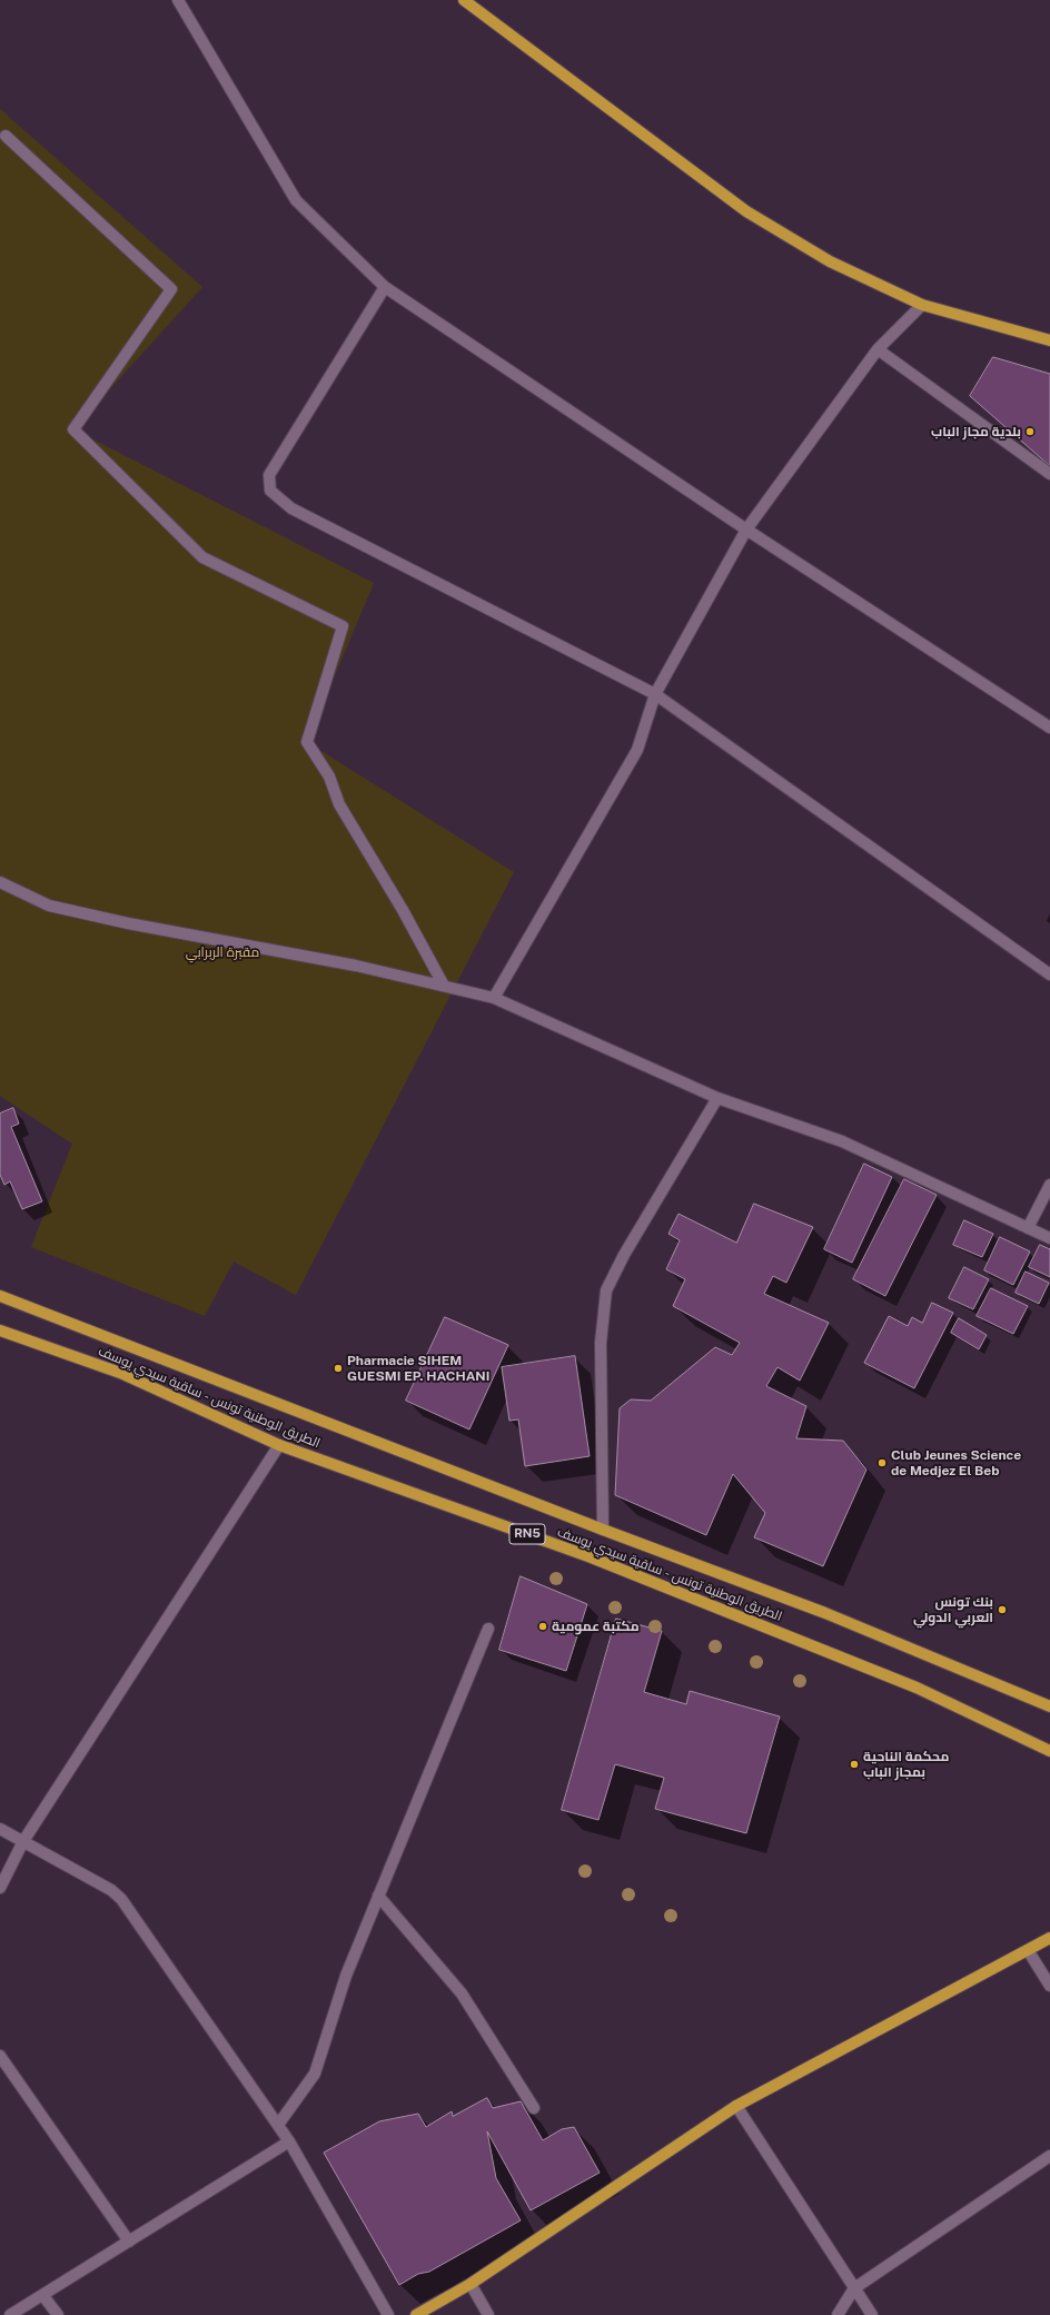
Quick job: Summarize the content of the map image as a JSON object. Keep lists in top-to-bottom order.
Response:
{
  "streets": {
    "main road": ["الطريق الوطنية تونس - ساقية سيدي يوسف", "RN5"]
  },
  "parks": ["مقبرة الربرابي"],
  "places": [
    "بلدية مجاز الباب",
    "Pharmacie SIHEM GUESMI EP. HACHANI",
    "Club Jeunes Science de Medjez El Beb",
    "بنك تونس العربي الدولي",
    "مكتبة عمومية",
    "محكمة الناحية بمجاز الباب"
  ]
}
